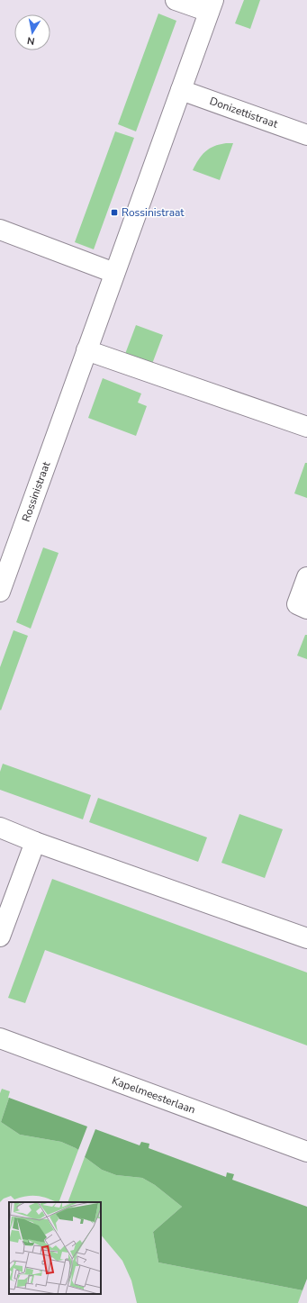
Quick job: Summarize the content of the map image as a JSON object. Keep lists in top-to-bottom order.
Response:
{
  "streets": {
    "street": ["Donizettistraat", "Rossinistraat", "Kapelmeesterlaan"]
  },
  "crossings": [
    ["Donizettistraat", "Rossinistraat"]
  ],
  "places": {
    "transit": ["Rossinistraat"]
  },
  "north": "bottom"
}
